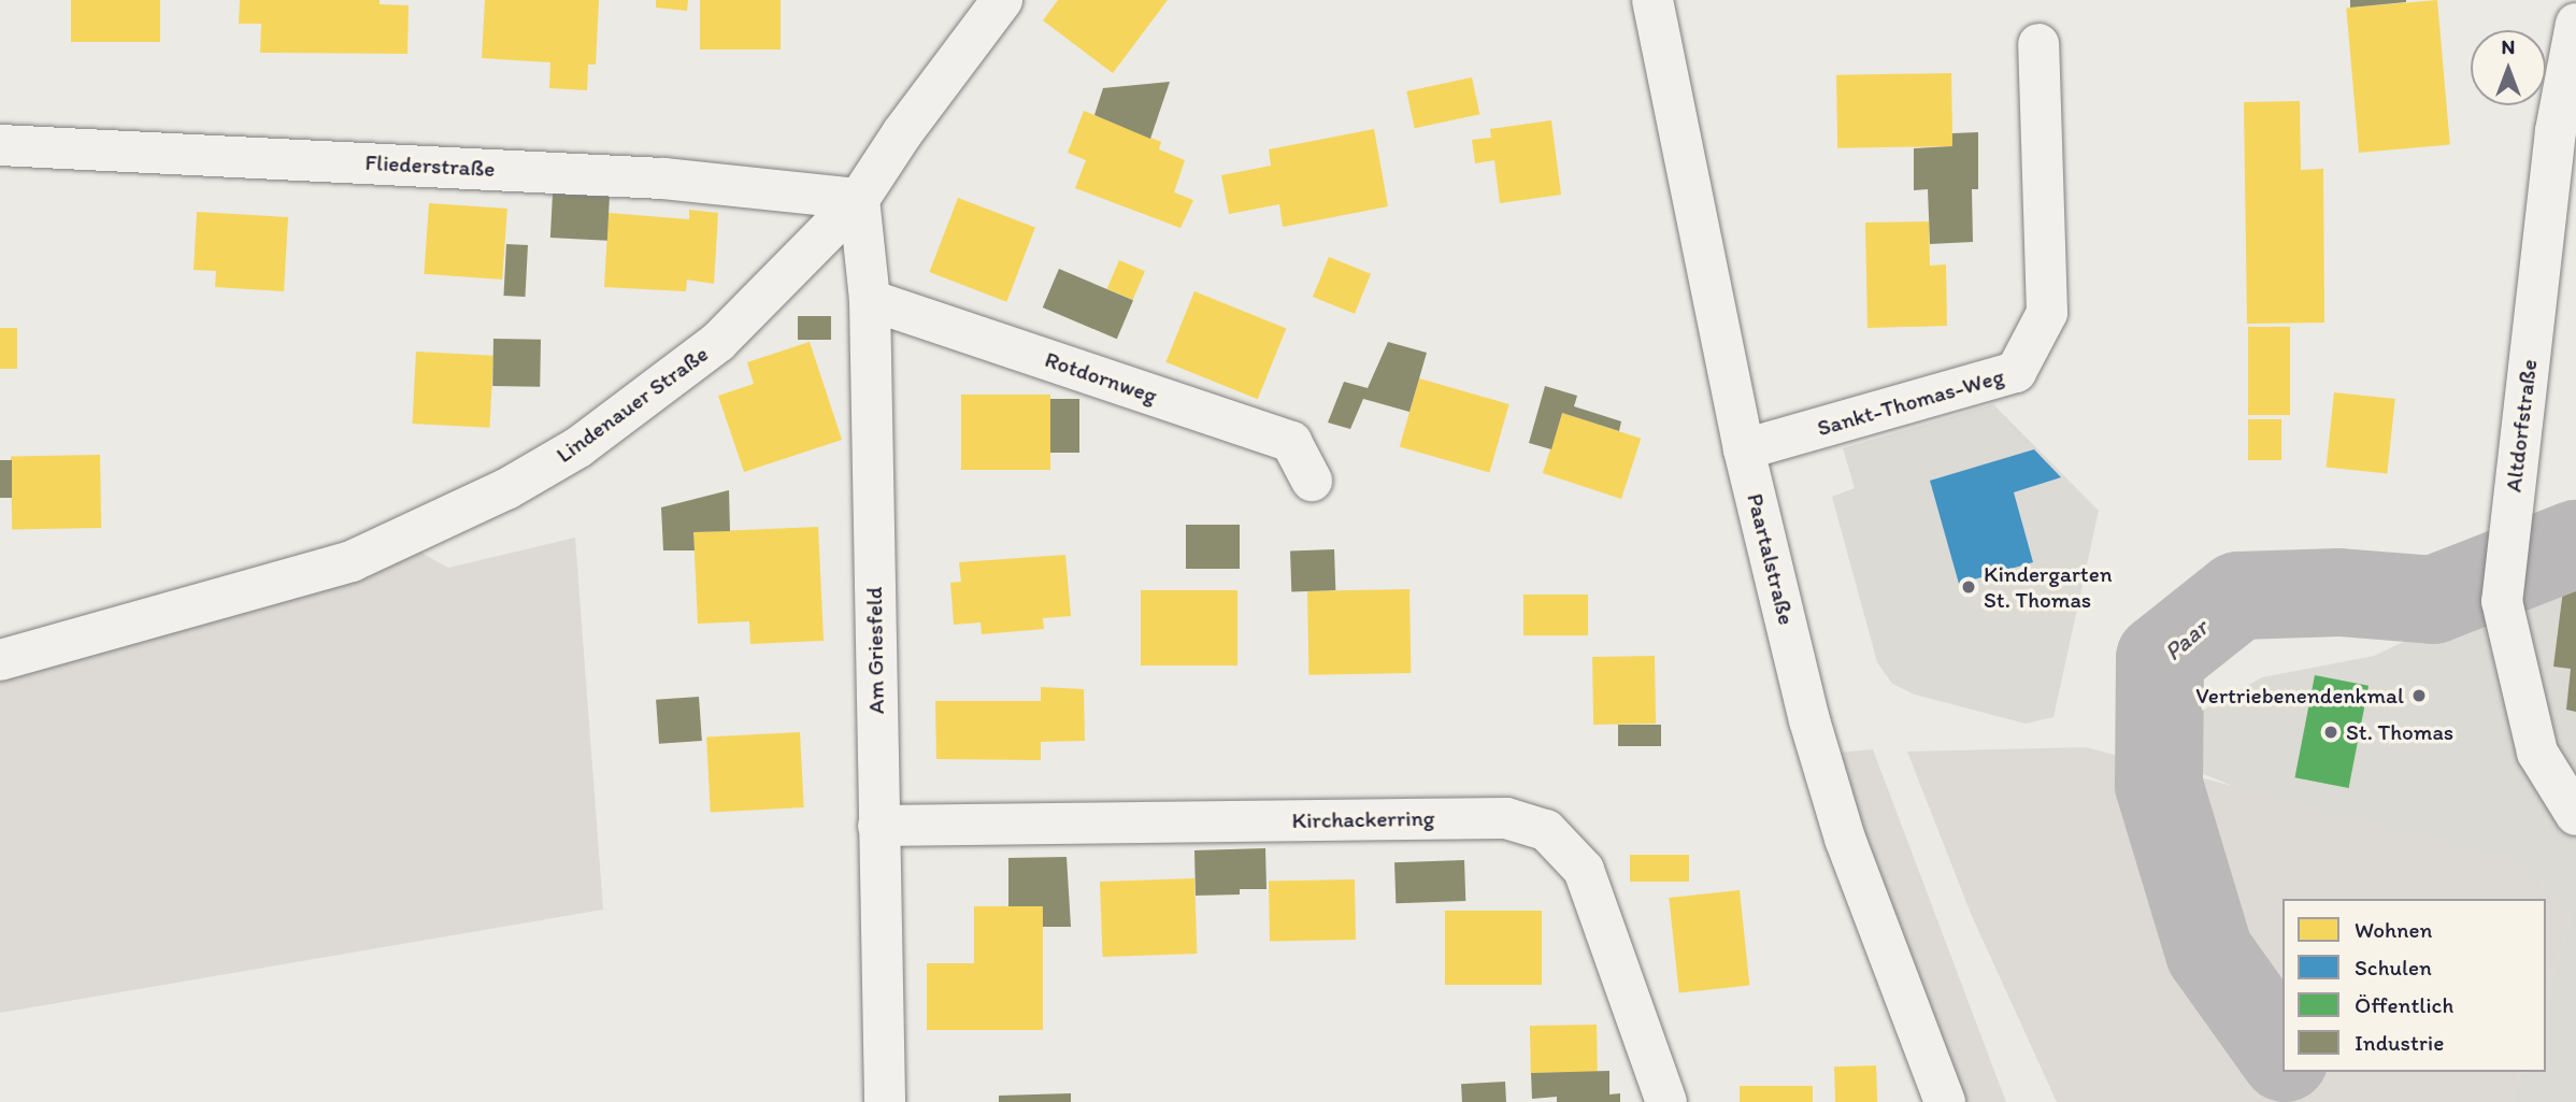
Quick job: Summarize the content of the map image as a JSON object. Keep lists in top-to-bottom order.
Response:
{
  "streets": {
    "street": [
      "Fliederstraße",
      "Rotdornweg",
      "Sankt-Thomas-Weg",
      "Lindenauer Straße",
      "Altdorfstraße",
      "Paartalstraße",
      "Am Griesfeld",
      "Kirchackerring"
    ]
  },
  "crossings": [
    ["Fliederstraße", "Lindenauer Straße"],
    ["Fliederstraße", "Am Griesfeld"],
    ["Rotdornweg", "Am Griesfeld"],
    ["Sankt-Thomas-Weg", "Paartalstraße"],
    ["Lindenauer Straße", "Am Griesfeld"],
    ["Am Griesfeld", "Kirchackerring"]
  ],
  "water": ["Paar"],
  "places": ["Kindergarten St. Thomas", "Vertriebenendenkmal", "St. Thomas"],
  "legend": [
    "Wohnen",
    "Schulen",
    "Öffentlich",
    "Industrie"
  ],
  "north": "top"
}
